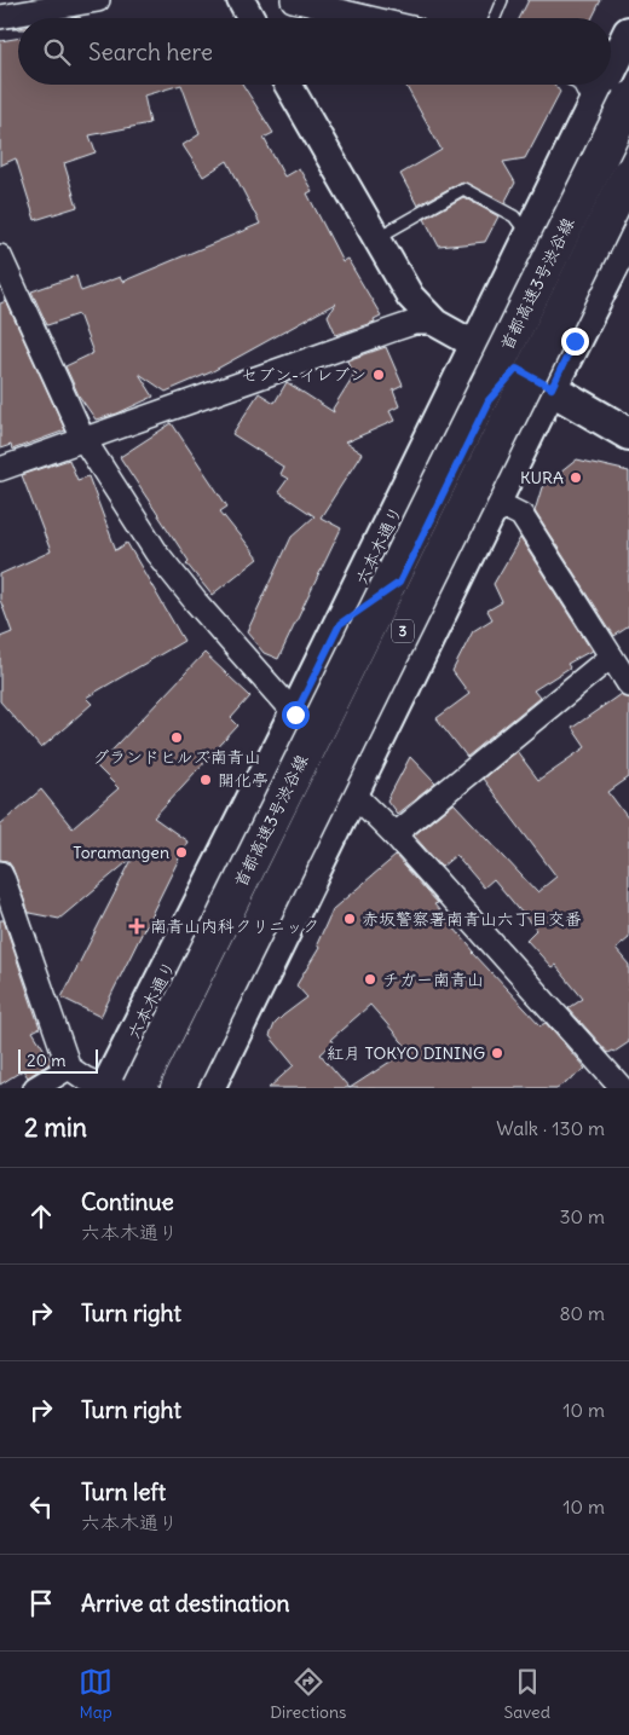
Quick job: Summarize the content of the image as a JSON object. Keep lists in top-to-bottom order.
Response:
{
  "streets": {
    "highway": ["首都高速3号渋谷線", "3"],
    "main road": ["六本木通り"]
  },
  "places": {
    "other": [
      "セブン-イレブン",
      "KURA",
      "グランドヒルズ南青山",
      "開化亭",
      "Toramangen",
      "赤坂警察署南青山六丁目交番",
      "チガー南青山",
      "紅月 TOKYO DINING"
    ],
    "health": ["南青山内科クリニック"]
  },
  "scale_bar": "20 m",
  "page": {
    "search": "Search here",
    "scale": "20 m",
    "heading": ["2 min", "Walk · 130 m"],
    "list": [
      ["Continue", "六本木通り", "30 m"],
      ["Turn right", "80 m"],
      ["Turn right", "10 m"],
      ["Turn left", "六本木通り", "10 m"],
      "Arrive at destination"
    ],
    "nav": ["Map", "Directions", "Saved"]
  }
}
